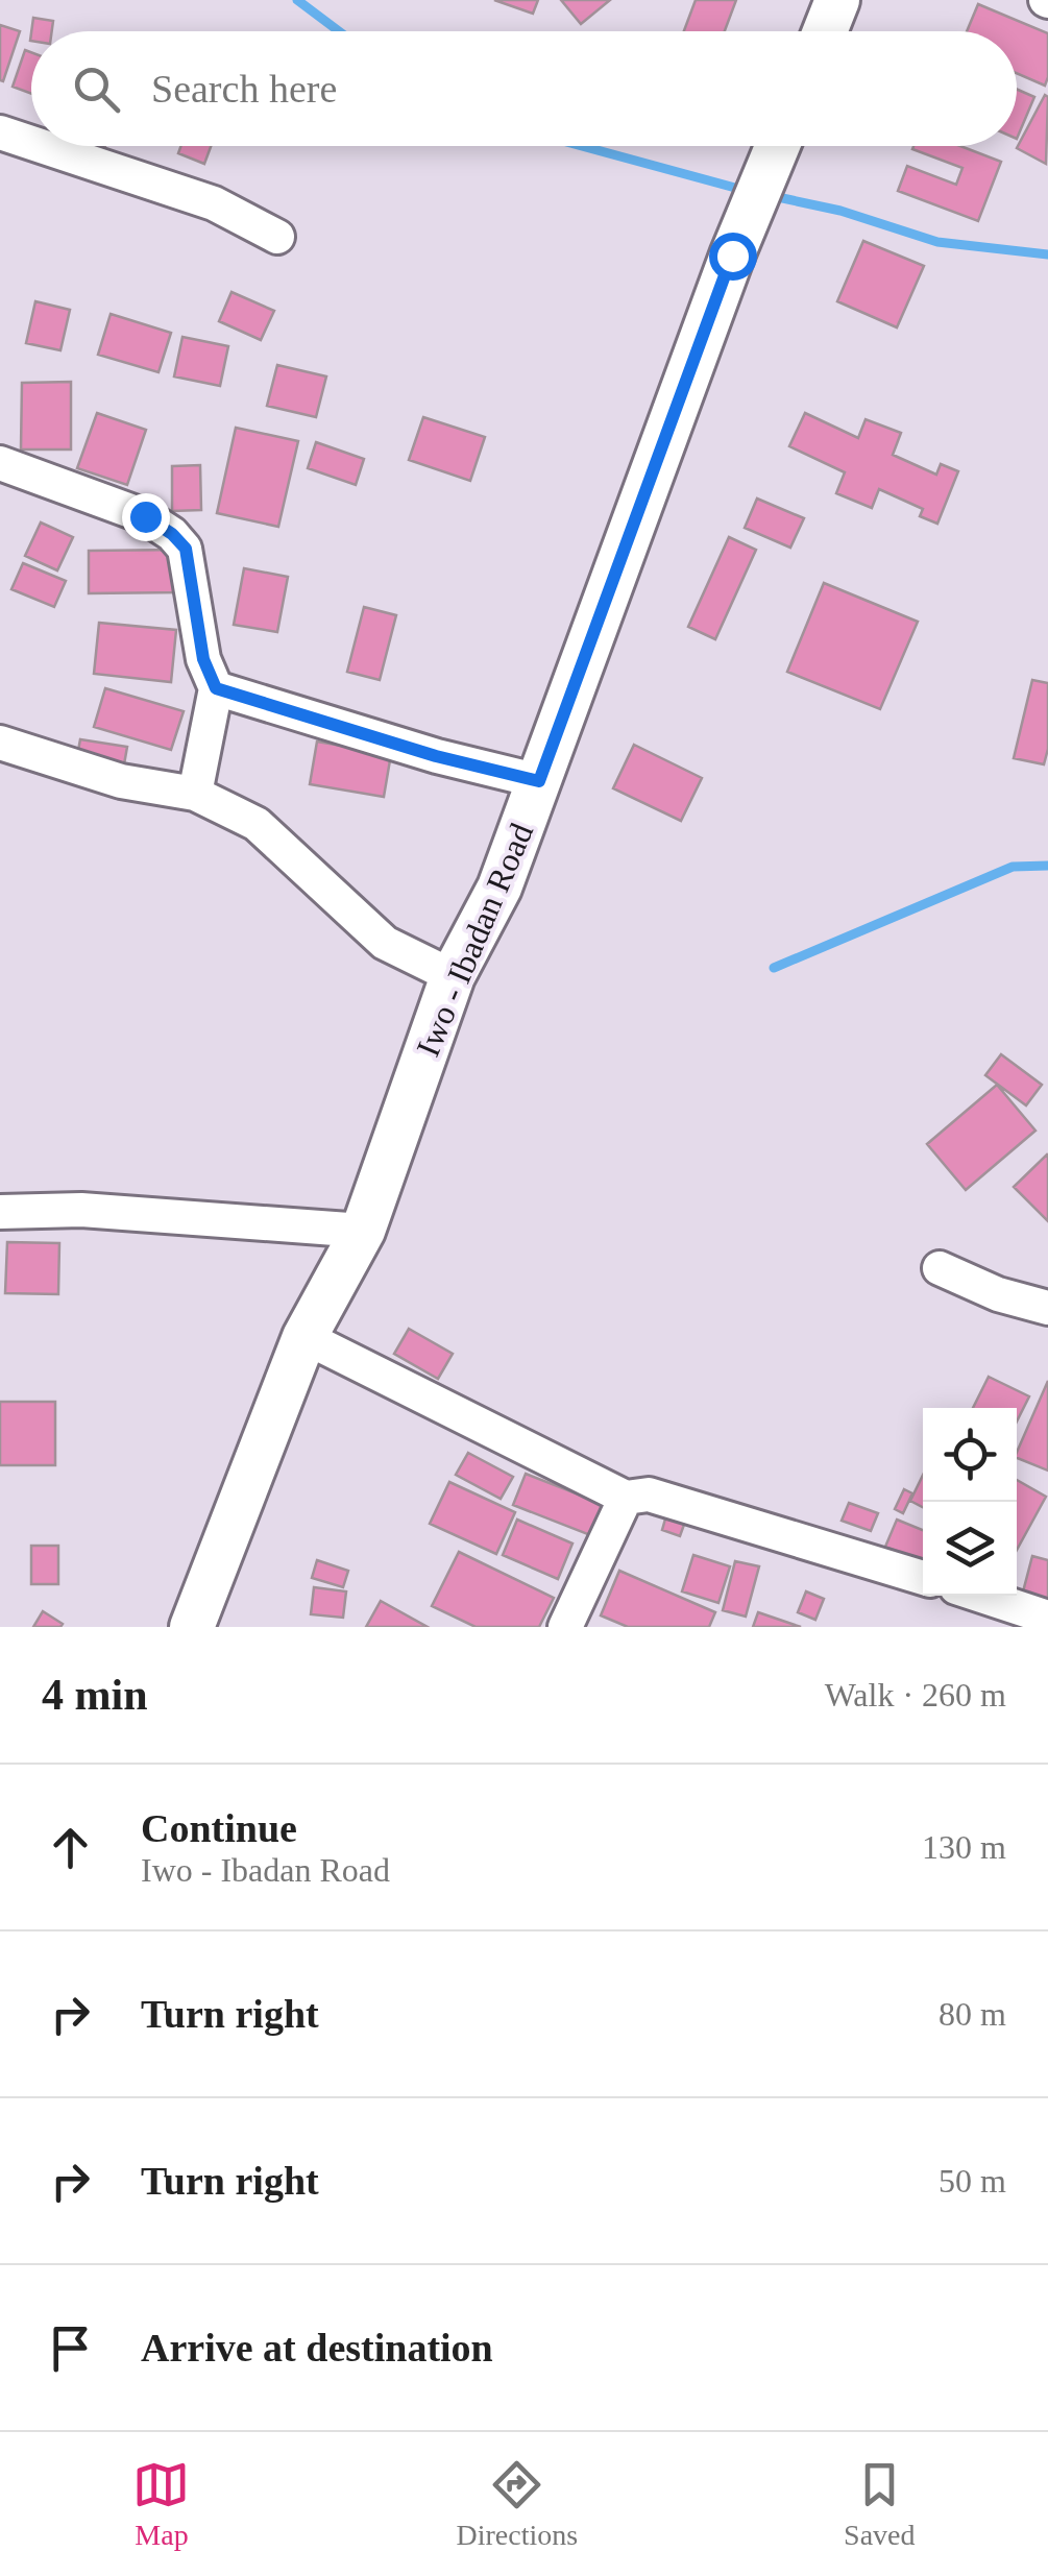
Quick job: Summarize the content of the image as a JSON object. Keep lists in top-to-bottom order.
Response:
{
  "streets": {
    "main road": ["Iwo - Ibadan Road"]
  },
  "page": {
    "search": "Search here",
    "heading": ["4 min", "Walk · 260 m"],
    "list": [
      ["Continue", "Iwo - Ibadan Road", "130 m"],
      ["Turn right", "80 m"],
      ["Turn right", "50 m"],
      "Arrive at destination"
    ],
    "nav": ["Map", "Directions", "Saved"]
  }
}
